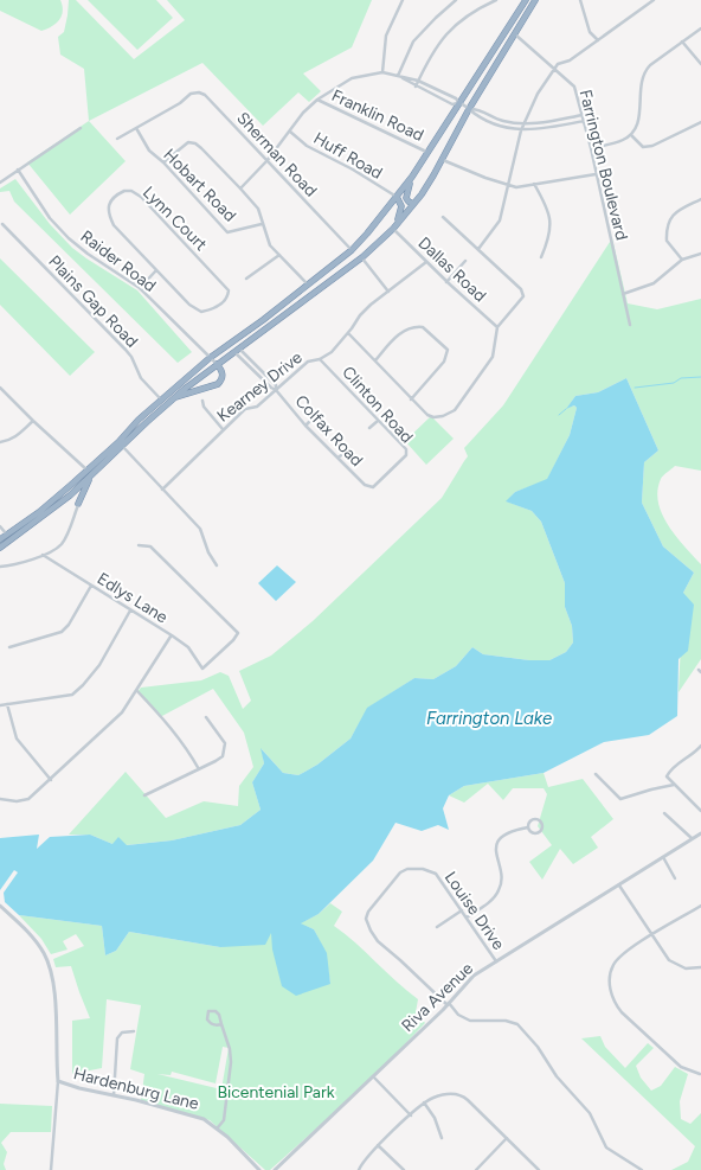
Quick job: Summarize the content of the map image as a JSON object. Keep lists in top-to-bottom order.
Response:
{
  "streets": {
    "street": [
      "Franklin Road",
      "Sherman Road",
      "Huff Road",
      "Farrington Boulevard",
      "Hobart Road",
      "Lynn Court",
      "Raider Road",
      "Dallas Road",
      "Plains Gap Road",
      "Kearney Drive",
      "Clinton Road",
      "Colfax Road",
      "Edlys Lane",
      "Louise Drive",
      "Riva Avenue",
      "Hardenburg Lane"
    ]
  },
  "crossings": [
    ["Sherman Road", "Hobart Road"],
    ["Dallas Road", "Kearney Drive"],
    ["Kearney Drive", "Clinton Road"],
    ["Kearney Drive", "Colfax Road"],
    ["Clinton Road", "Colfax Road"],
    ["Louise Drive", "Riva Avenue"]
  ],
  "water": ["Farrington Lake"],
  "parks": ["Bicentenial Park"]
}
